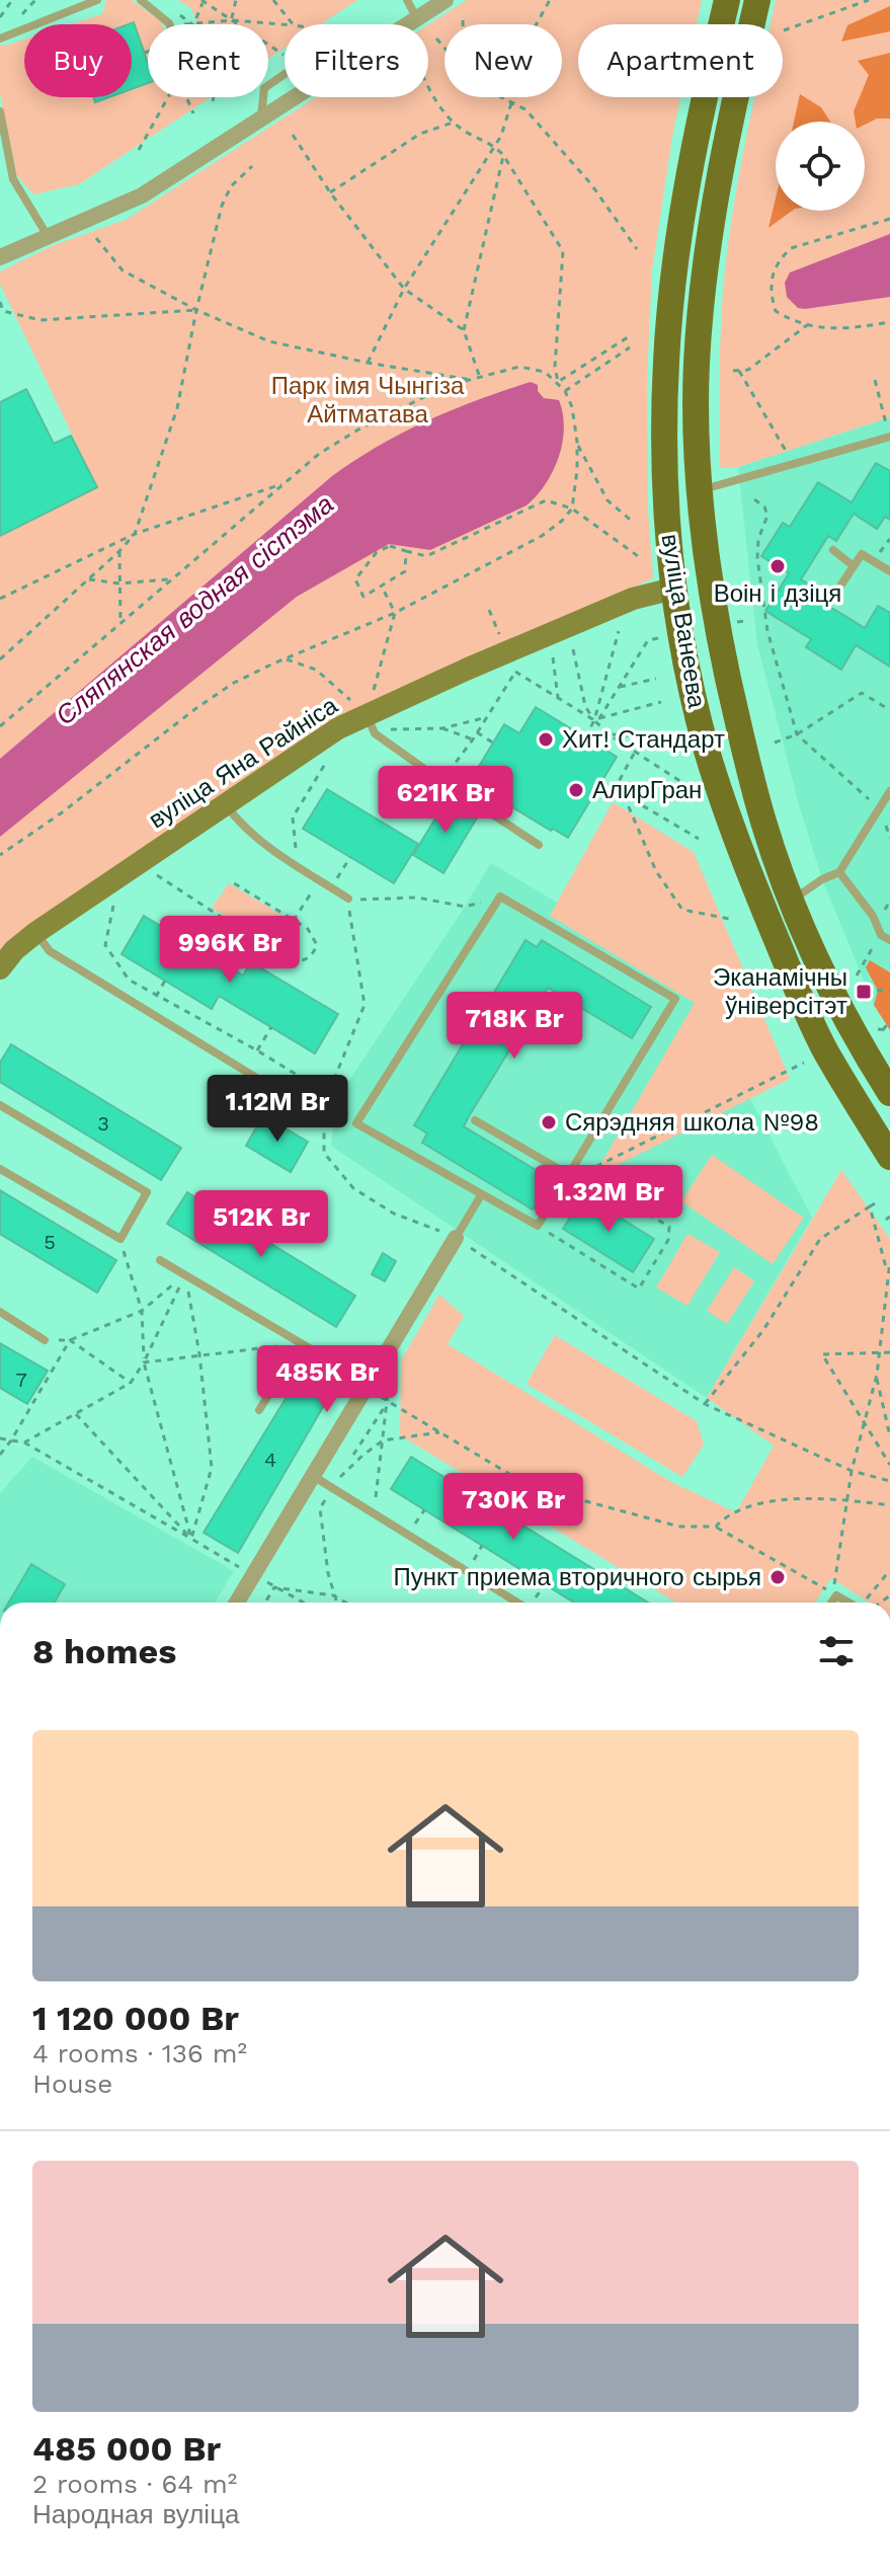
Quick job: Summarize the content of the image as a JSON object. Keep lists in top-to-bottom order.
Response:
{
  "streets": {
    "main road": ["вуліца Ванеева"],
    "street": ["вуліца Яна Райніса"]
  },
  "crossings": [
    ["вуліца Ванеева", "вуліца Яна Райніса"]
  ],
  "water": ["Сляпянская водная сістэма"],
  "parks": ["Парк імя Чынгіза Айтматава"],
  "places": {
    "other": [
      "Воін і дзіця",
      "Хит! Стандарт",
      "АлирГран",
      "Сярэдняя школа №98",
      "Пункт приема вторичного сырья"
    ],
    "transit": ["Эканамічны ўніверсітэт"]
  },
  "house_numbers": [
    "3",
    "5",
    "7",
    "4"
  ],
  "page": {
    "chip": [
      "Buy",
      "Rent",
      "Filters",
      "New",
      "Apartment"
    ],
    "price": [
      "621K Br",
      "996K Br",
      "718K Br",
      "1.12M Br",
      "1.32M Br",
      "512K Br",
      "485K Br",
      "730K Br"
    ],
    "heading": "8 homes",
    "list": [
      {
        "name": "1 120 000 Br",
        "note": "4 rooms · 136 m² · House"
      },
      {
        "name": "485 000 Br",
        "note": "2 rooms · 64 m² · Народная вуліца"
      }
    ]
  }
}
